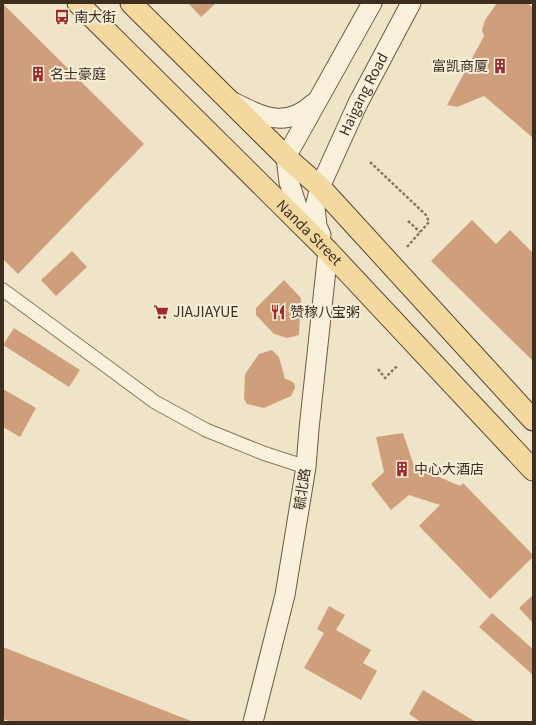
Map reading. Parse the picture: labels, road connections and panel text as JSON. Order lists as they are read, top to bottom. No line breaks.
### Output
{"streets":{"main road":["Haigang Road","Nanda Street","毓北路"]},"crossings":[["Haigang Road","Nanda Street"],["Haigang Road","毓北路"],["Nanda Street","毓北路"]],"places":{"bus stop":["南大街"],"building":["富凯商厦","名士豪庭","中心大酒店"],"supermarket":["JIAJIAYUE"],"restaurant":["赞稼八宝粥"]}}
